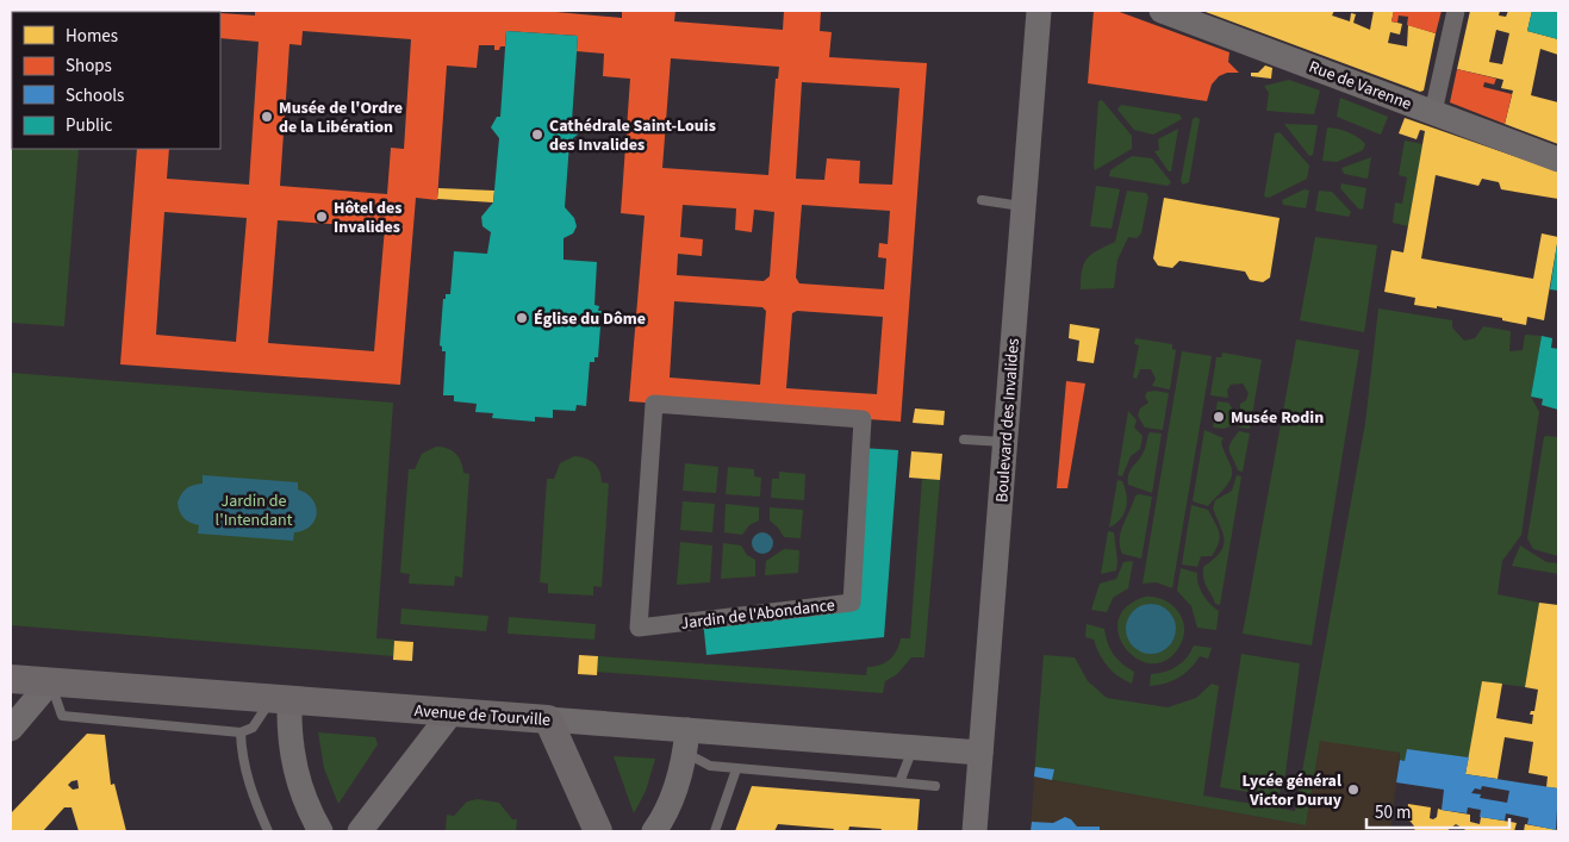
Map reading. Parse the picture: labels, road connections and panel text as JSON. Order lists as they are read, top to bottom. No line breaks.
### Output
{"streets":{"main road":["Rue de Varenne","Boulevard des Invalides","Avenue de Tourville"],"street":["Jardin de l'Abondance"]},"crossings":[["Boulevard des Invalides","Avenue de Tourville"]],"parks":["Jardin de l'Intendant"],"places":["Musée de l'Ordre de la Libération","Cathédrale Saint-Louis des Invalides","Hôtel des Invalides","Église du Dôme","Musée Rodin","Lycée général Victor Duruy"],"legend":["Homes","Shops","Schools","Public"],"scale_bar":"50 m"}
